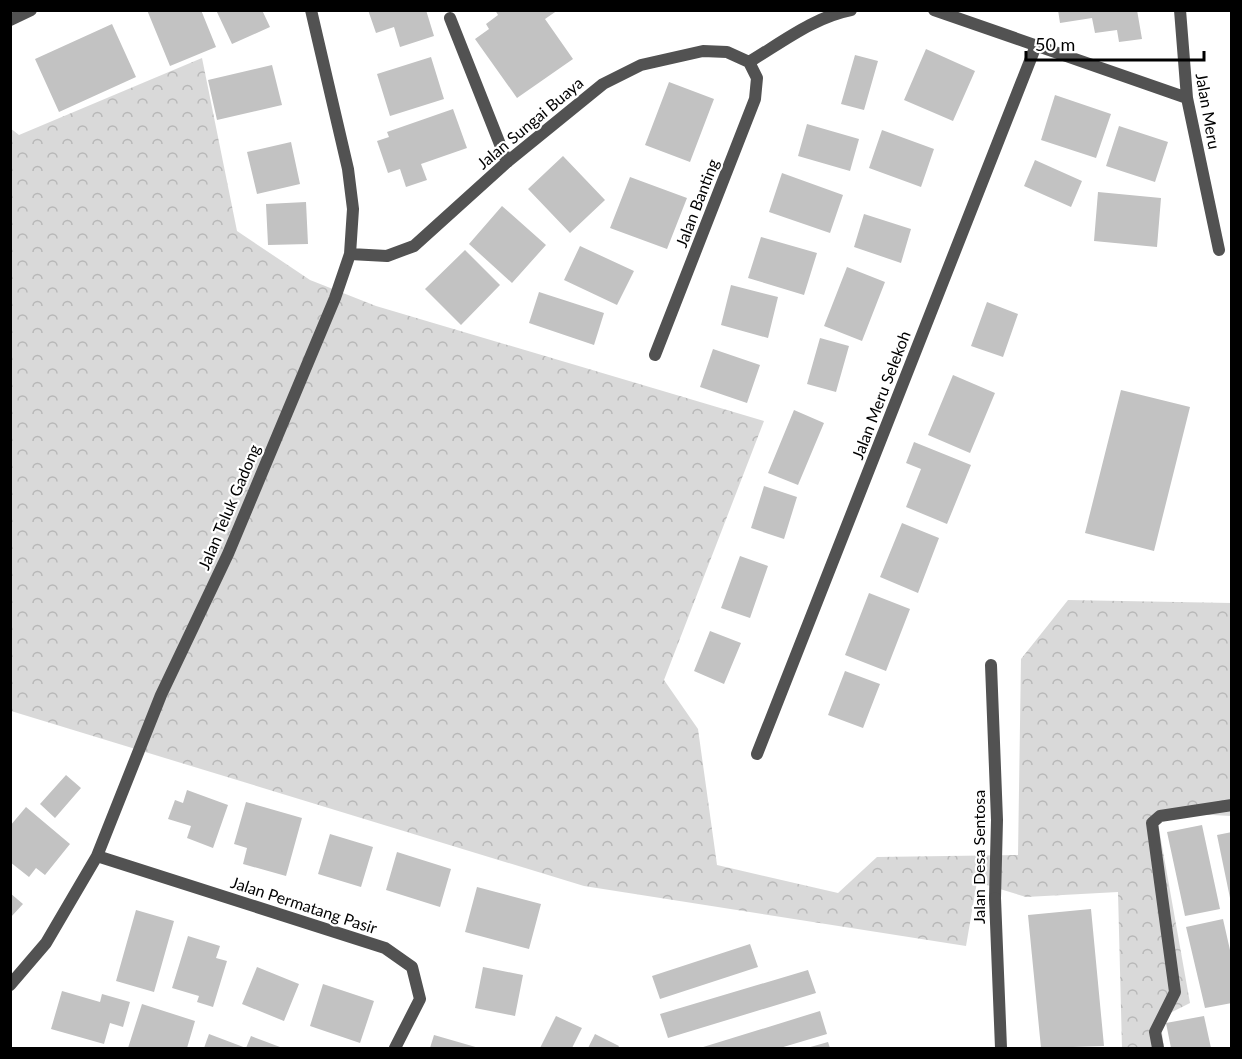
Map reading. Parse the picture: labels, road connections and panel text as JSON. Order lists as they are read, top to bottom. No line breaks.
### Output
{"streets":{"street":["Jalan Meru","Jalan Sungai Buaya","Jalan Banting","Jalan Meru Selekoh","Jalan Teluk Gadong","Jalan Desa Sentosa","Jalan Permatang Pasir"]},"crossings":[["Jalan Sungai Buaya","Jalan Banting"],["Jalan Sungai Buaya","Jalan Teluk Gadong"],["Jalan Teluk Gadong","Jalan Permatang Pasir"]],"scale_bar":"50 m"}
